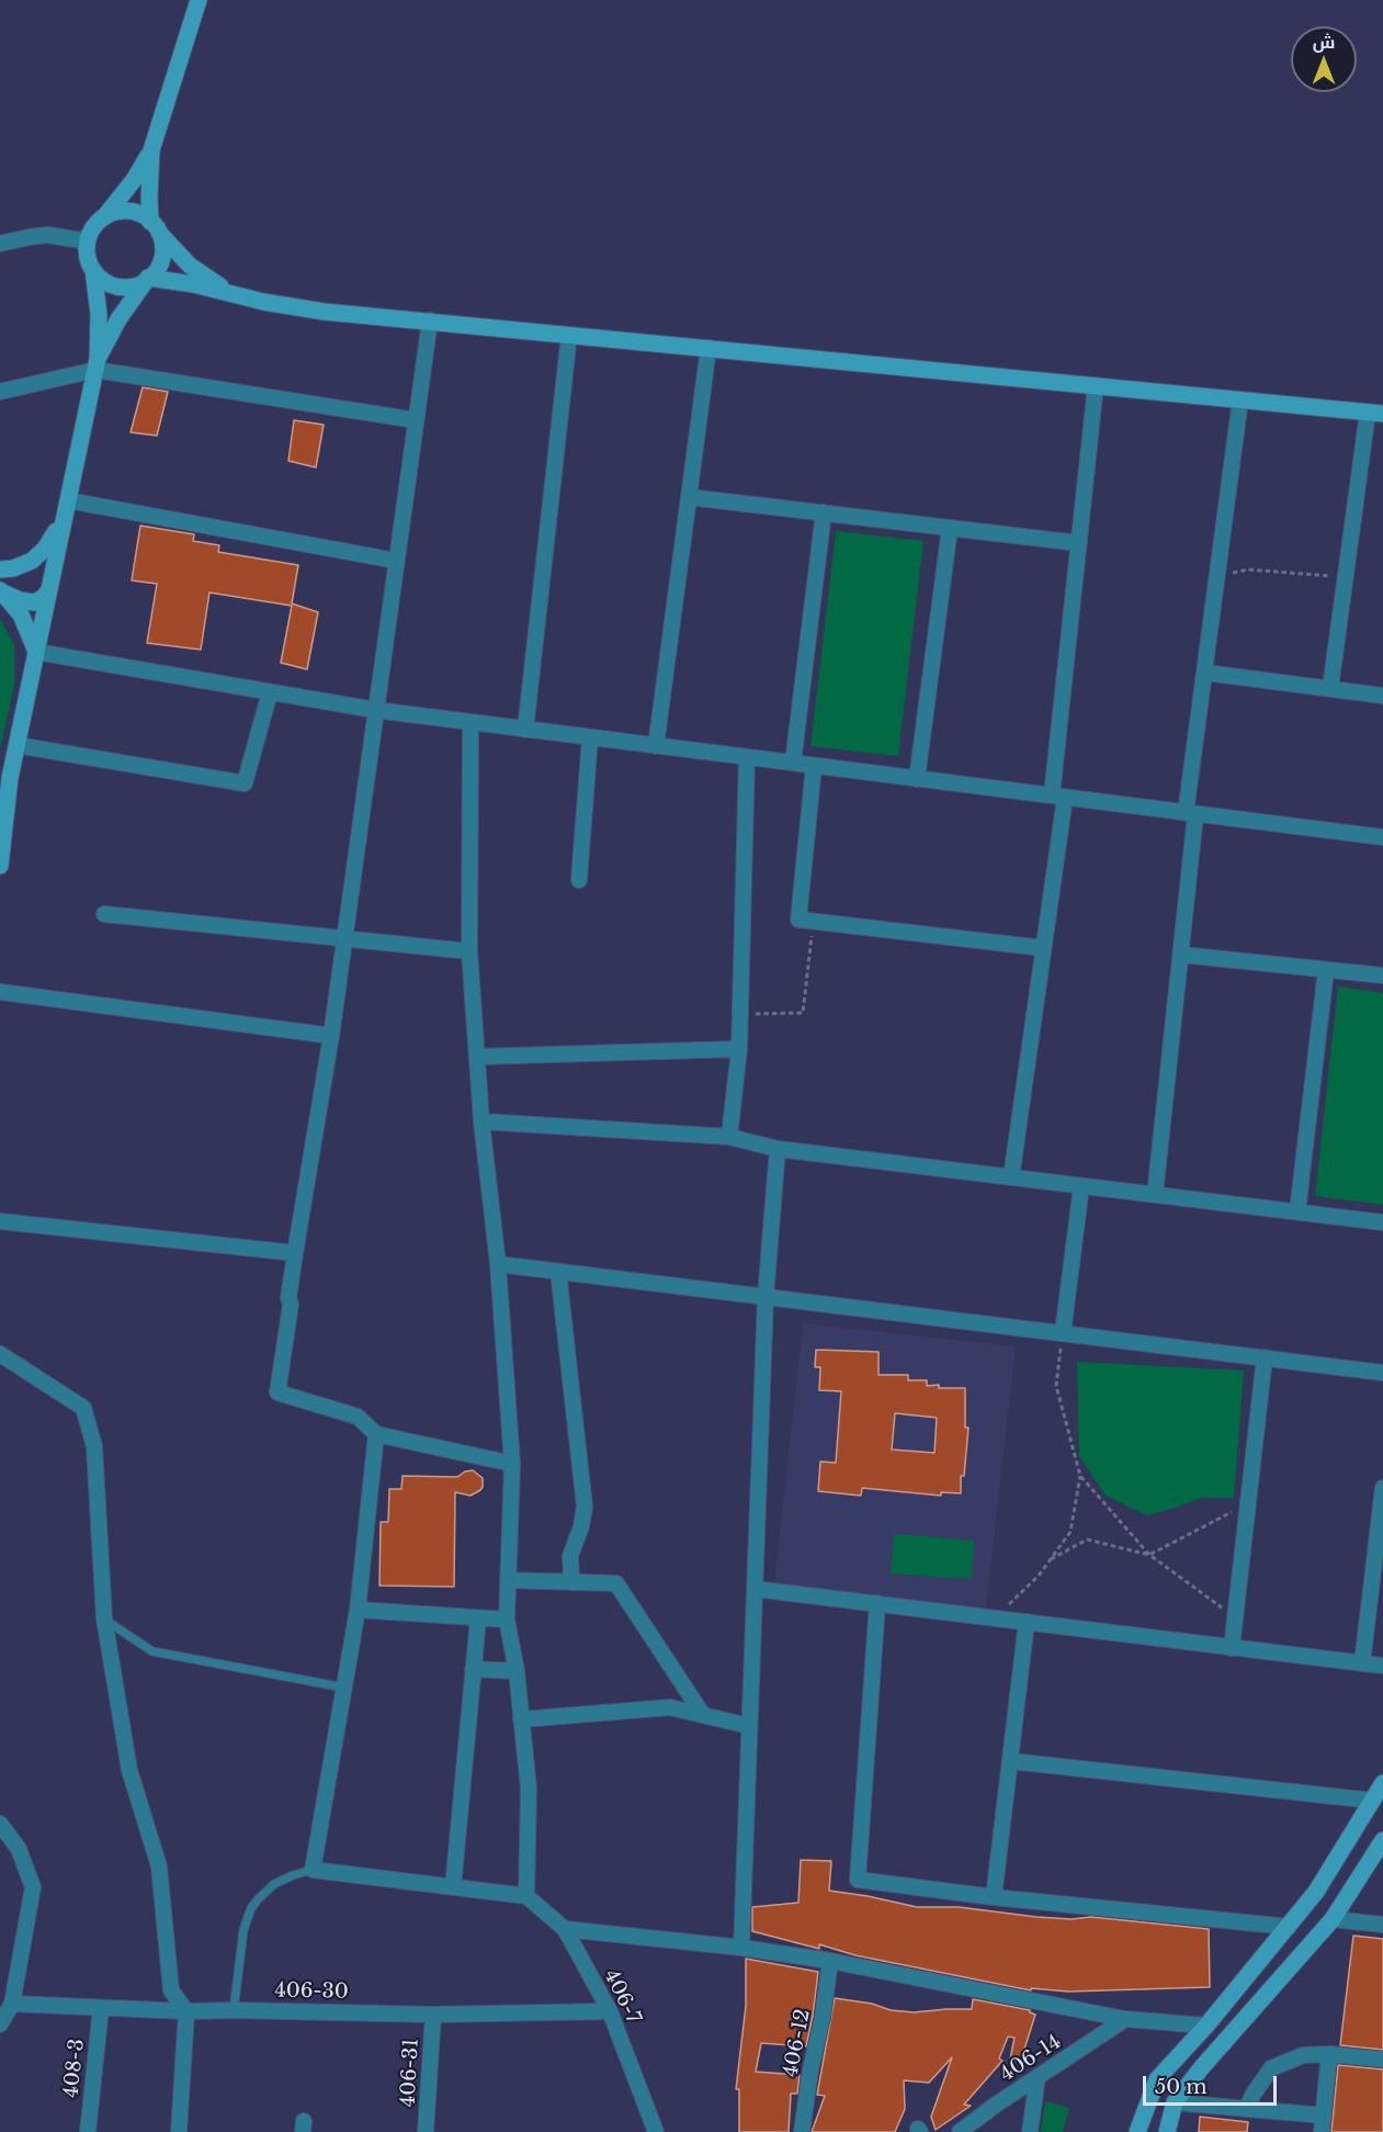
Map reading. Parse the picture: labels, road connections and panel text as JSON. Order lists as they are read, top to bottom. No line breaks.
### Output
{"streets":{"street":["406-30","406-7","406-12","406-14","408-3","406-31"]},"crossings":[["406-30","406-7"],["406-30","408-3"],["406-30","406-31"]],"scale_bar":"50 m","north":"top"}
